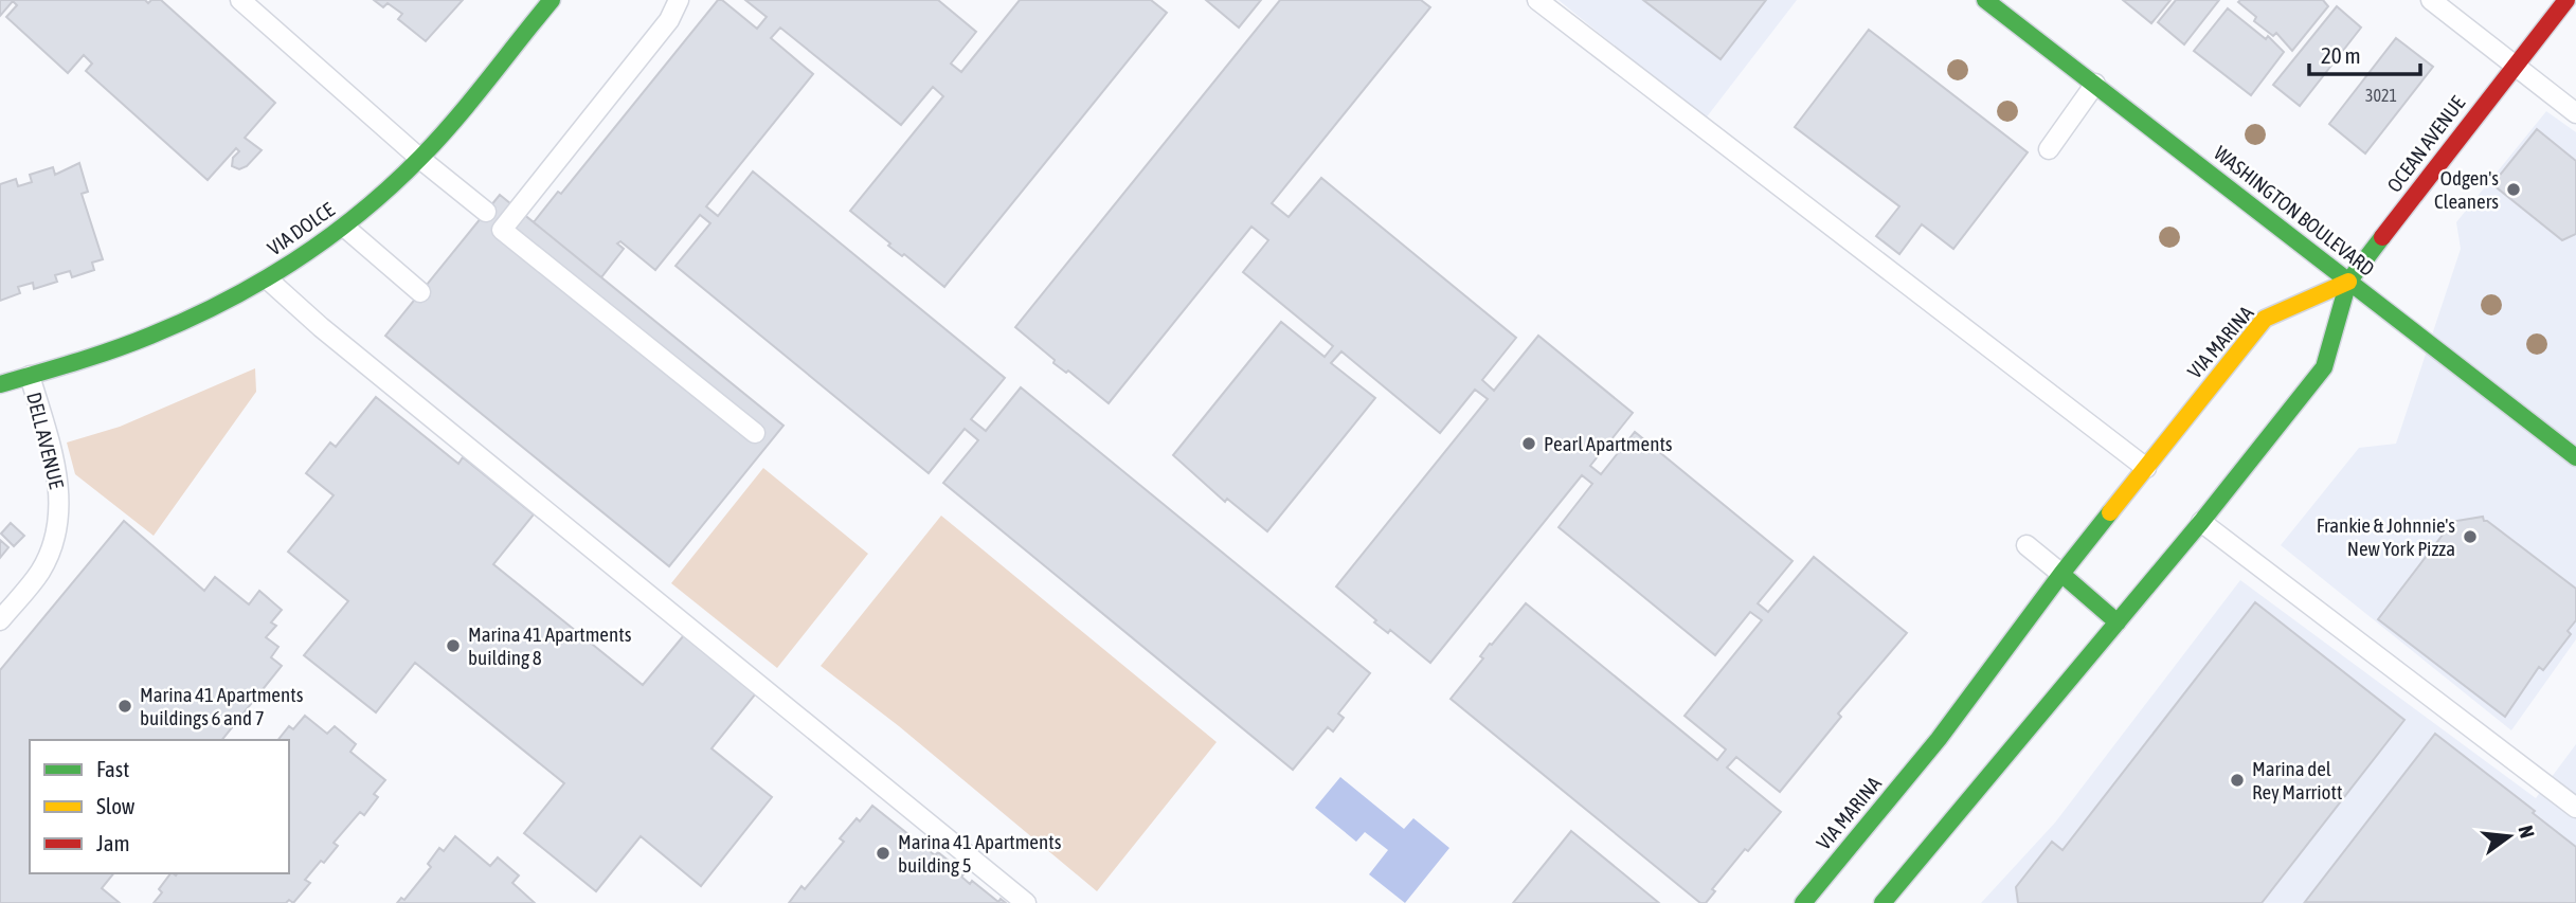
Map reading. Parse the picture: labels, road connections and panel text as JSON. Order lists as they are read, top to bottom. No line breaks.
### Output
{"streets":{"street":["OCEAN AVENUE","WASHINGTON BOULEVARD","VIA DOLCE","VIA MARINA"],"lane":["DELL AVENUE"]},"crossings":[["OCEAN AVENUE","WASHINGTON BOULEVARD"],["OCEAN AVENUE","VIA MARINA"],["WASHINGTON BOULEVARD","VIA MARINA"],["VIA DOLCE","DELL AVENUE"]],"places":["Odgen's Cleaners","Pearl Apartments","Frankie & Johnnie's New York Pizza","Marina 41 Apartments building 8","Marina 41 Apartments buildings 6 and 7","Marina del Rey Marriott","Marina 41 Apartments building 5"],"house_numbers":["3021"],"legend":["Fast","Slow","Jam"],"scale_bar":"20 m","north":"right"}
